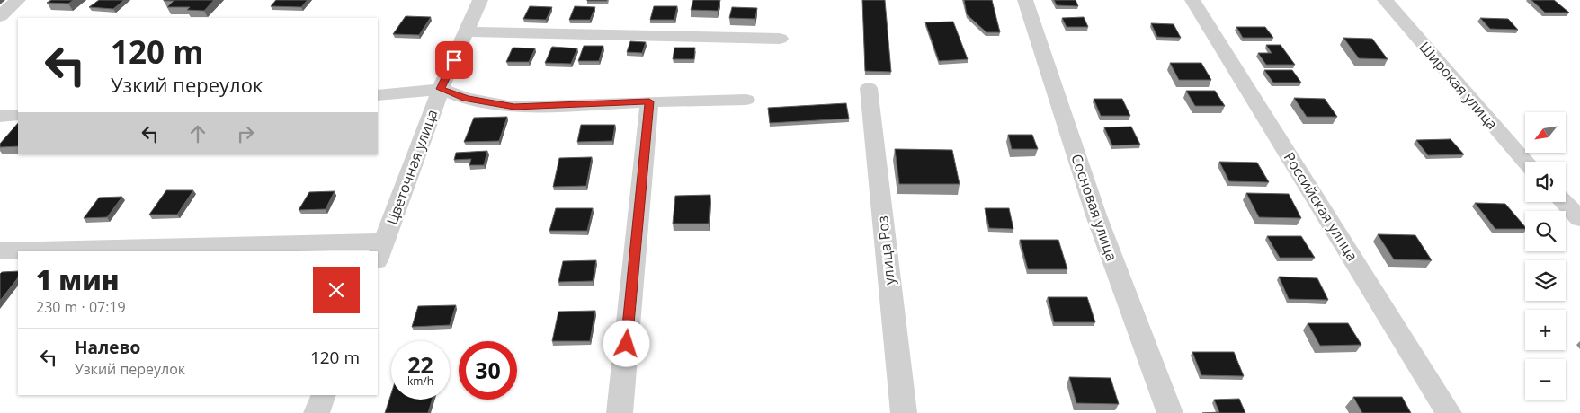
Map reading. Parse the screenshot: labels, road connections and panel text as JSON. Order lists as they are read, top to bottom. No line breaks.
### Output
{"streets":{"street":["Широкая улица","Цветочная улица","Российская улица","Сосновая улица","улица Роз"]},"north":"bottom left","page":{"turn":["120 m","Узкий переулок"],"map_buttons":["+","−"],"heading":["1 мин","230 m · 07:19"],"list":[{"name":"Налево","note":"Узкий переулок","value":"120 m"}],"speed":"22 km/h","limit":"30"}}
